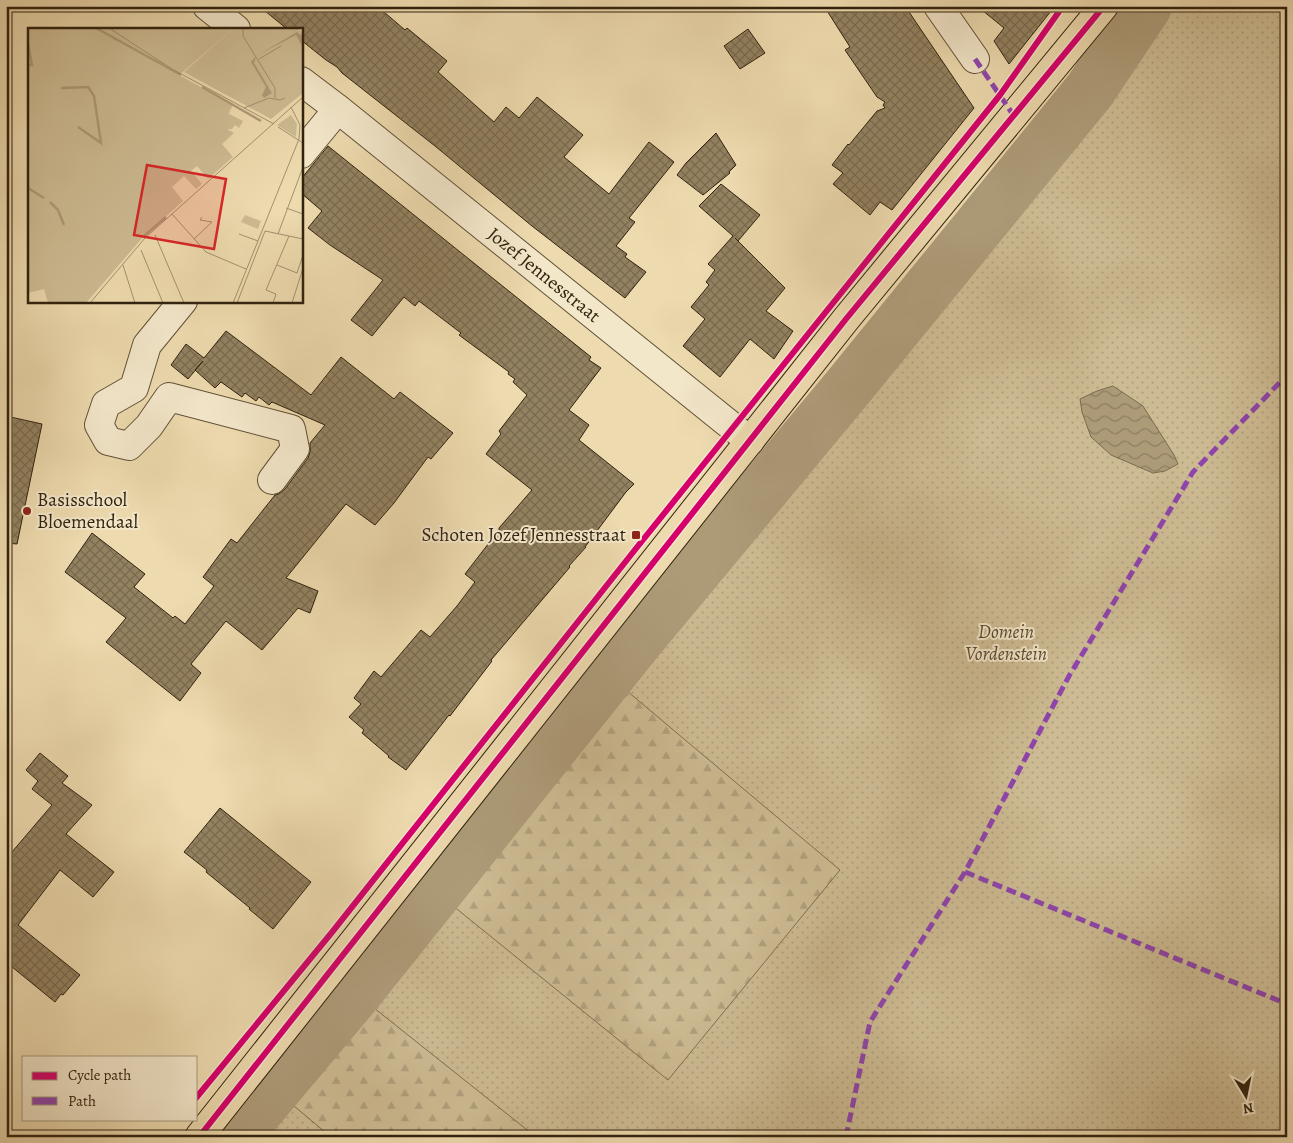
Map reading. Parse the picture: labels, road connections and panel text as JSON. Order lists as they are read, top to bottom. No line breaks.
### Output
{"streets":{"street":["Jozef Jennesstraat"]},"parks":["Domein Vordenstein"],"places":{"other":["Basisschool Bloemendaal"],"transit":["Schoten Jozef Jennesstraat"]},"legend":["Cycle path","Path"],"north":"bottom"}
